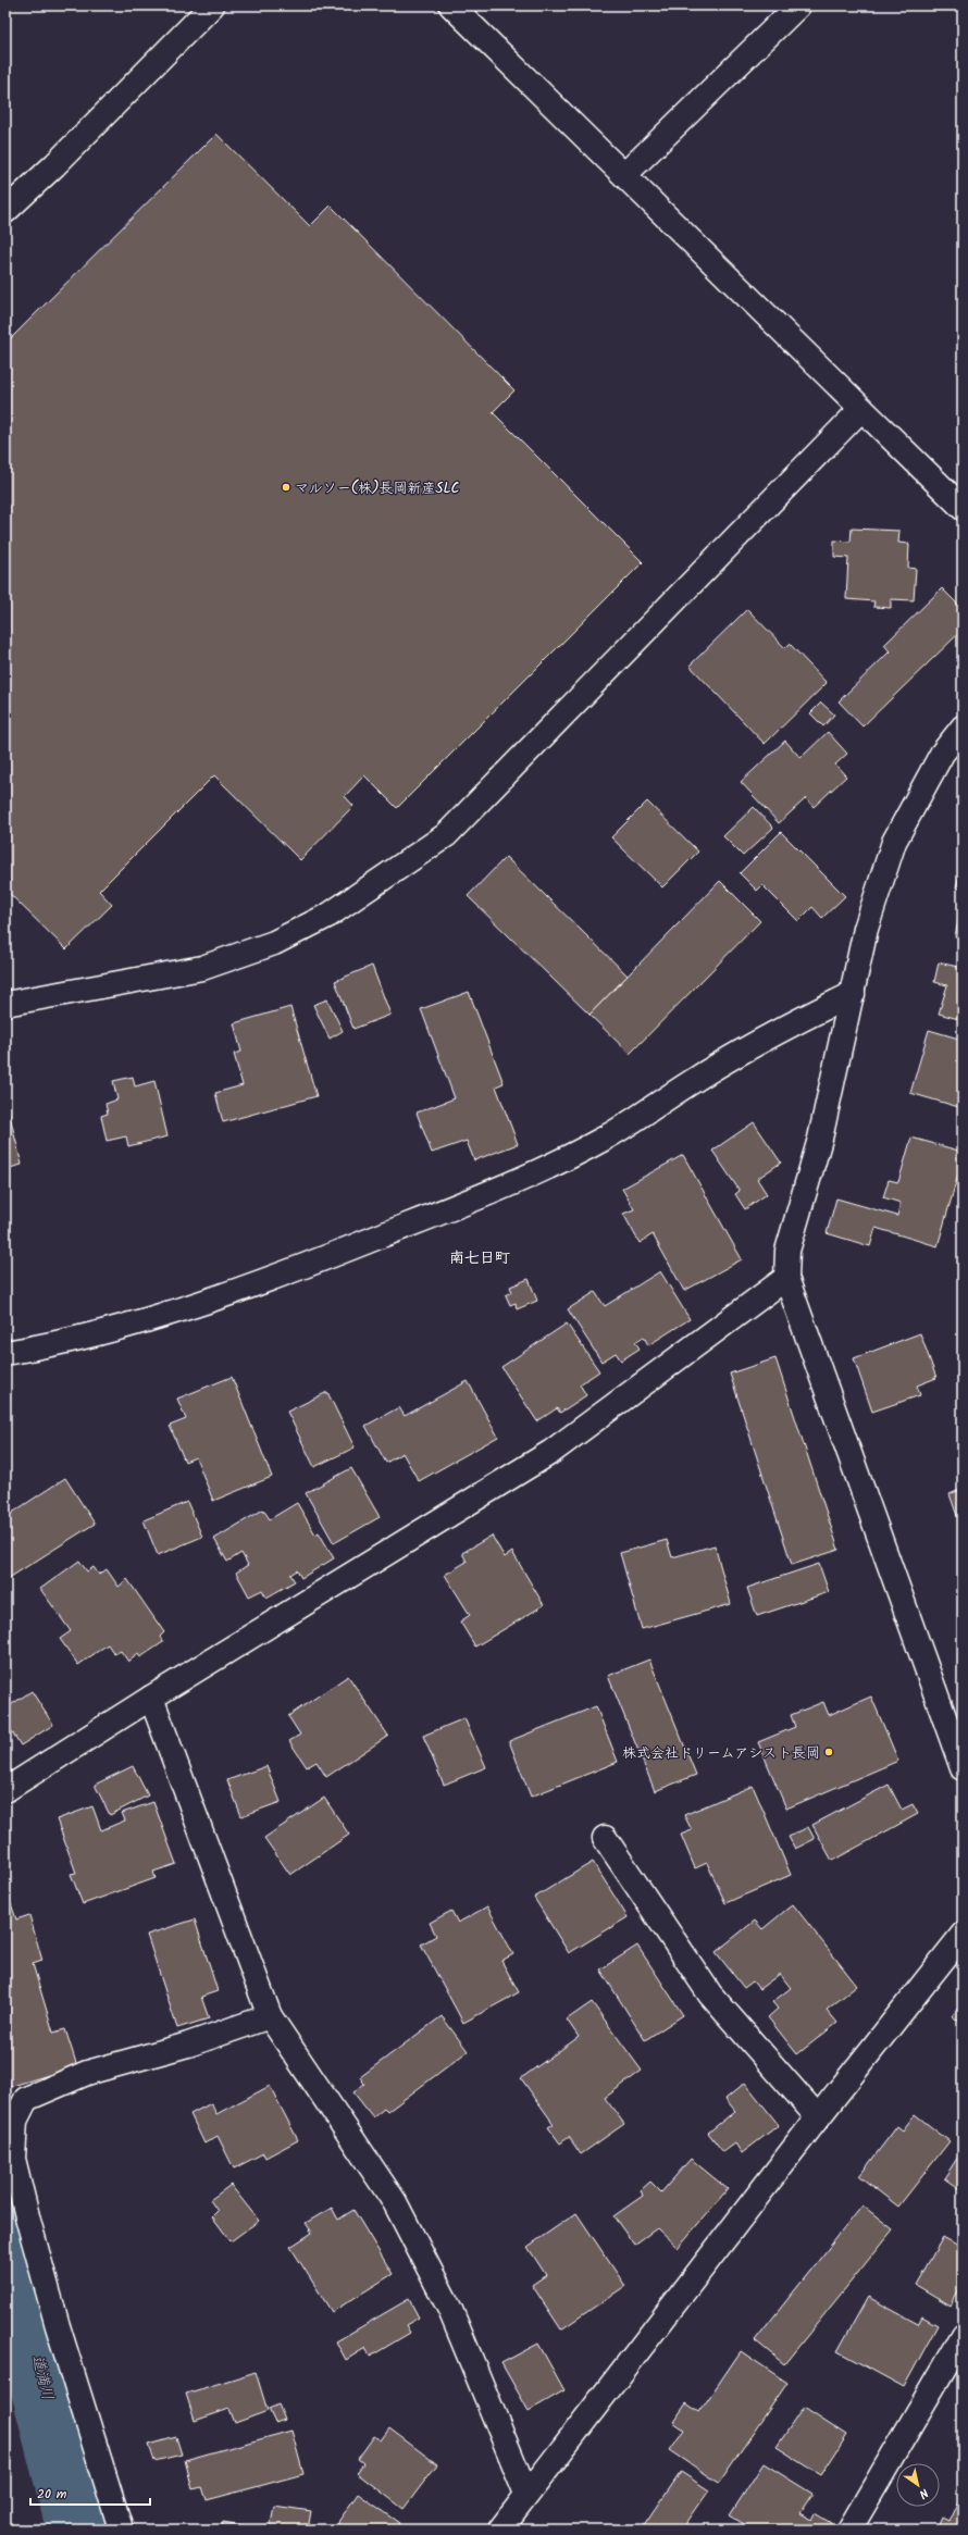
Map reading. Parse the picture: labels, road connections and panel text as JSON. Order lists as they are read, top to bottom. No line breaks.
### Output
{"districts":["南七日町"],"water":["道満川"],"places":["マルソー(株)長岡新産SLC","株式会社ドリームアシスト長岡"],"scale_bar":"20 m","north":"bottom right"}
